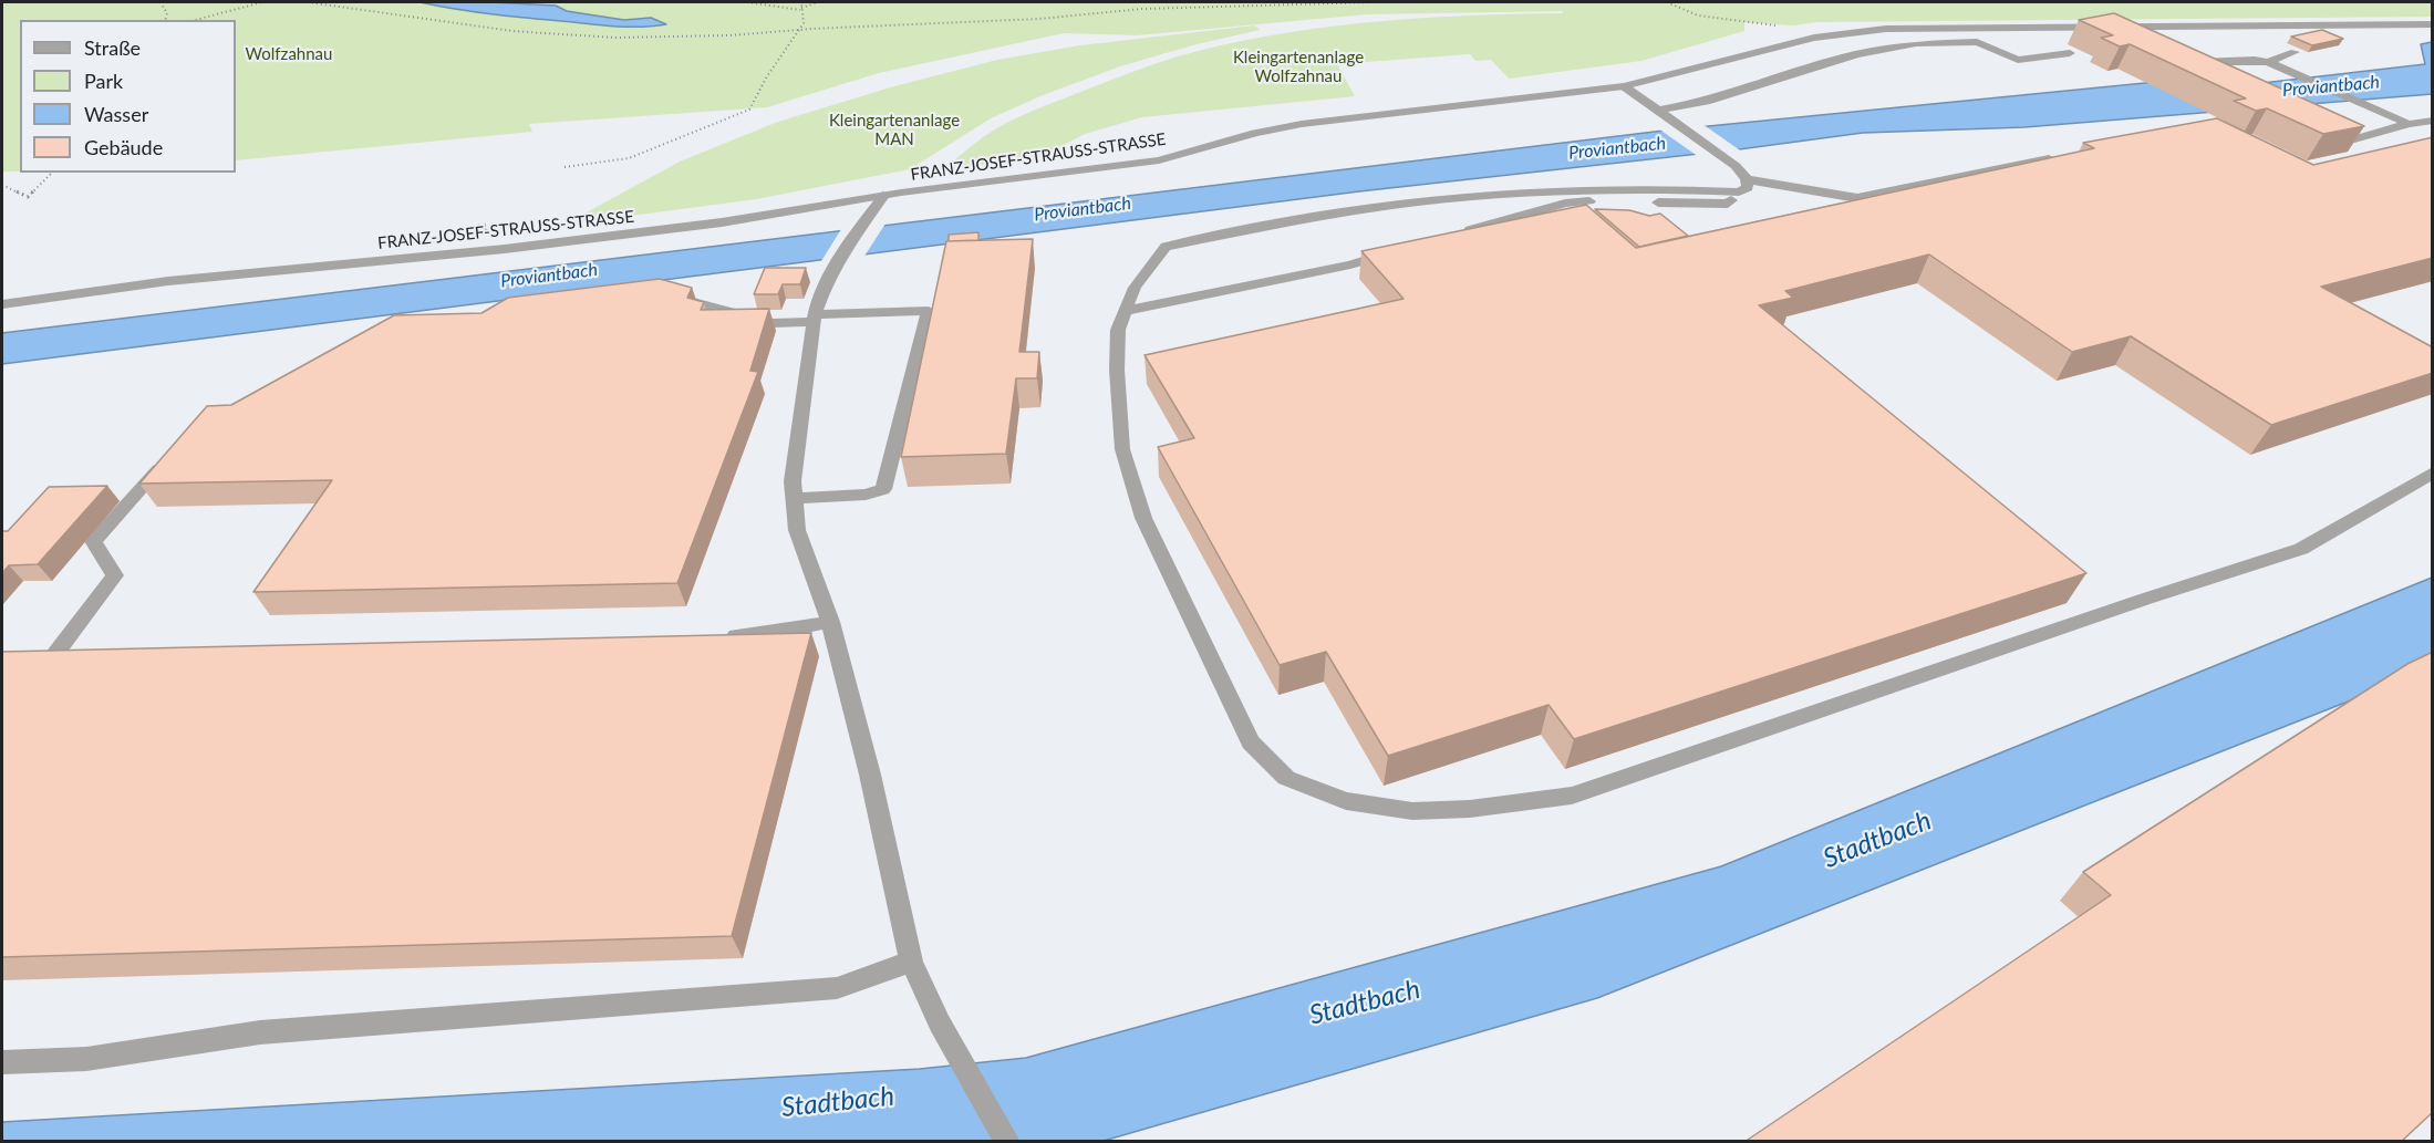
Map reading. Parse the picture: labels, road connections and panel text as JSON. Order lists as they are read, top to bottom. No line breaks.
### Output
{"streets":{"street":["FRANZ-JOSEF-STRAUSS-STRASSE"]},"water":["Proviantbach","Stadtbach"],"parks":["Wolfzahnau","Kleingartenanlage Wolfzahnau","Kleingartenanlage MAN"],"legend":["Straße","Park","Wasser","Gebäude"]}
